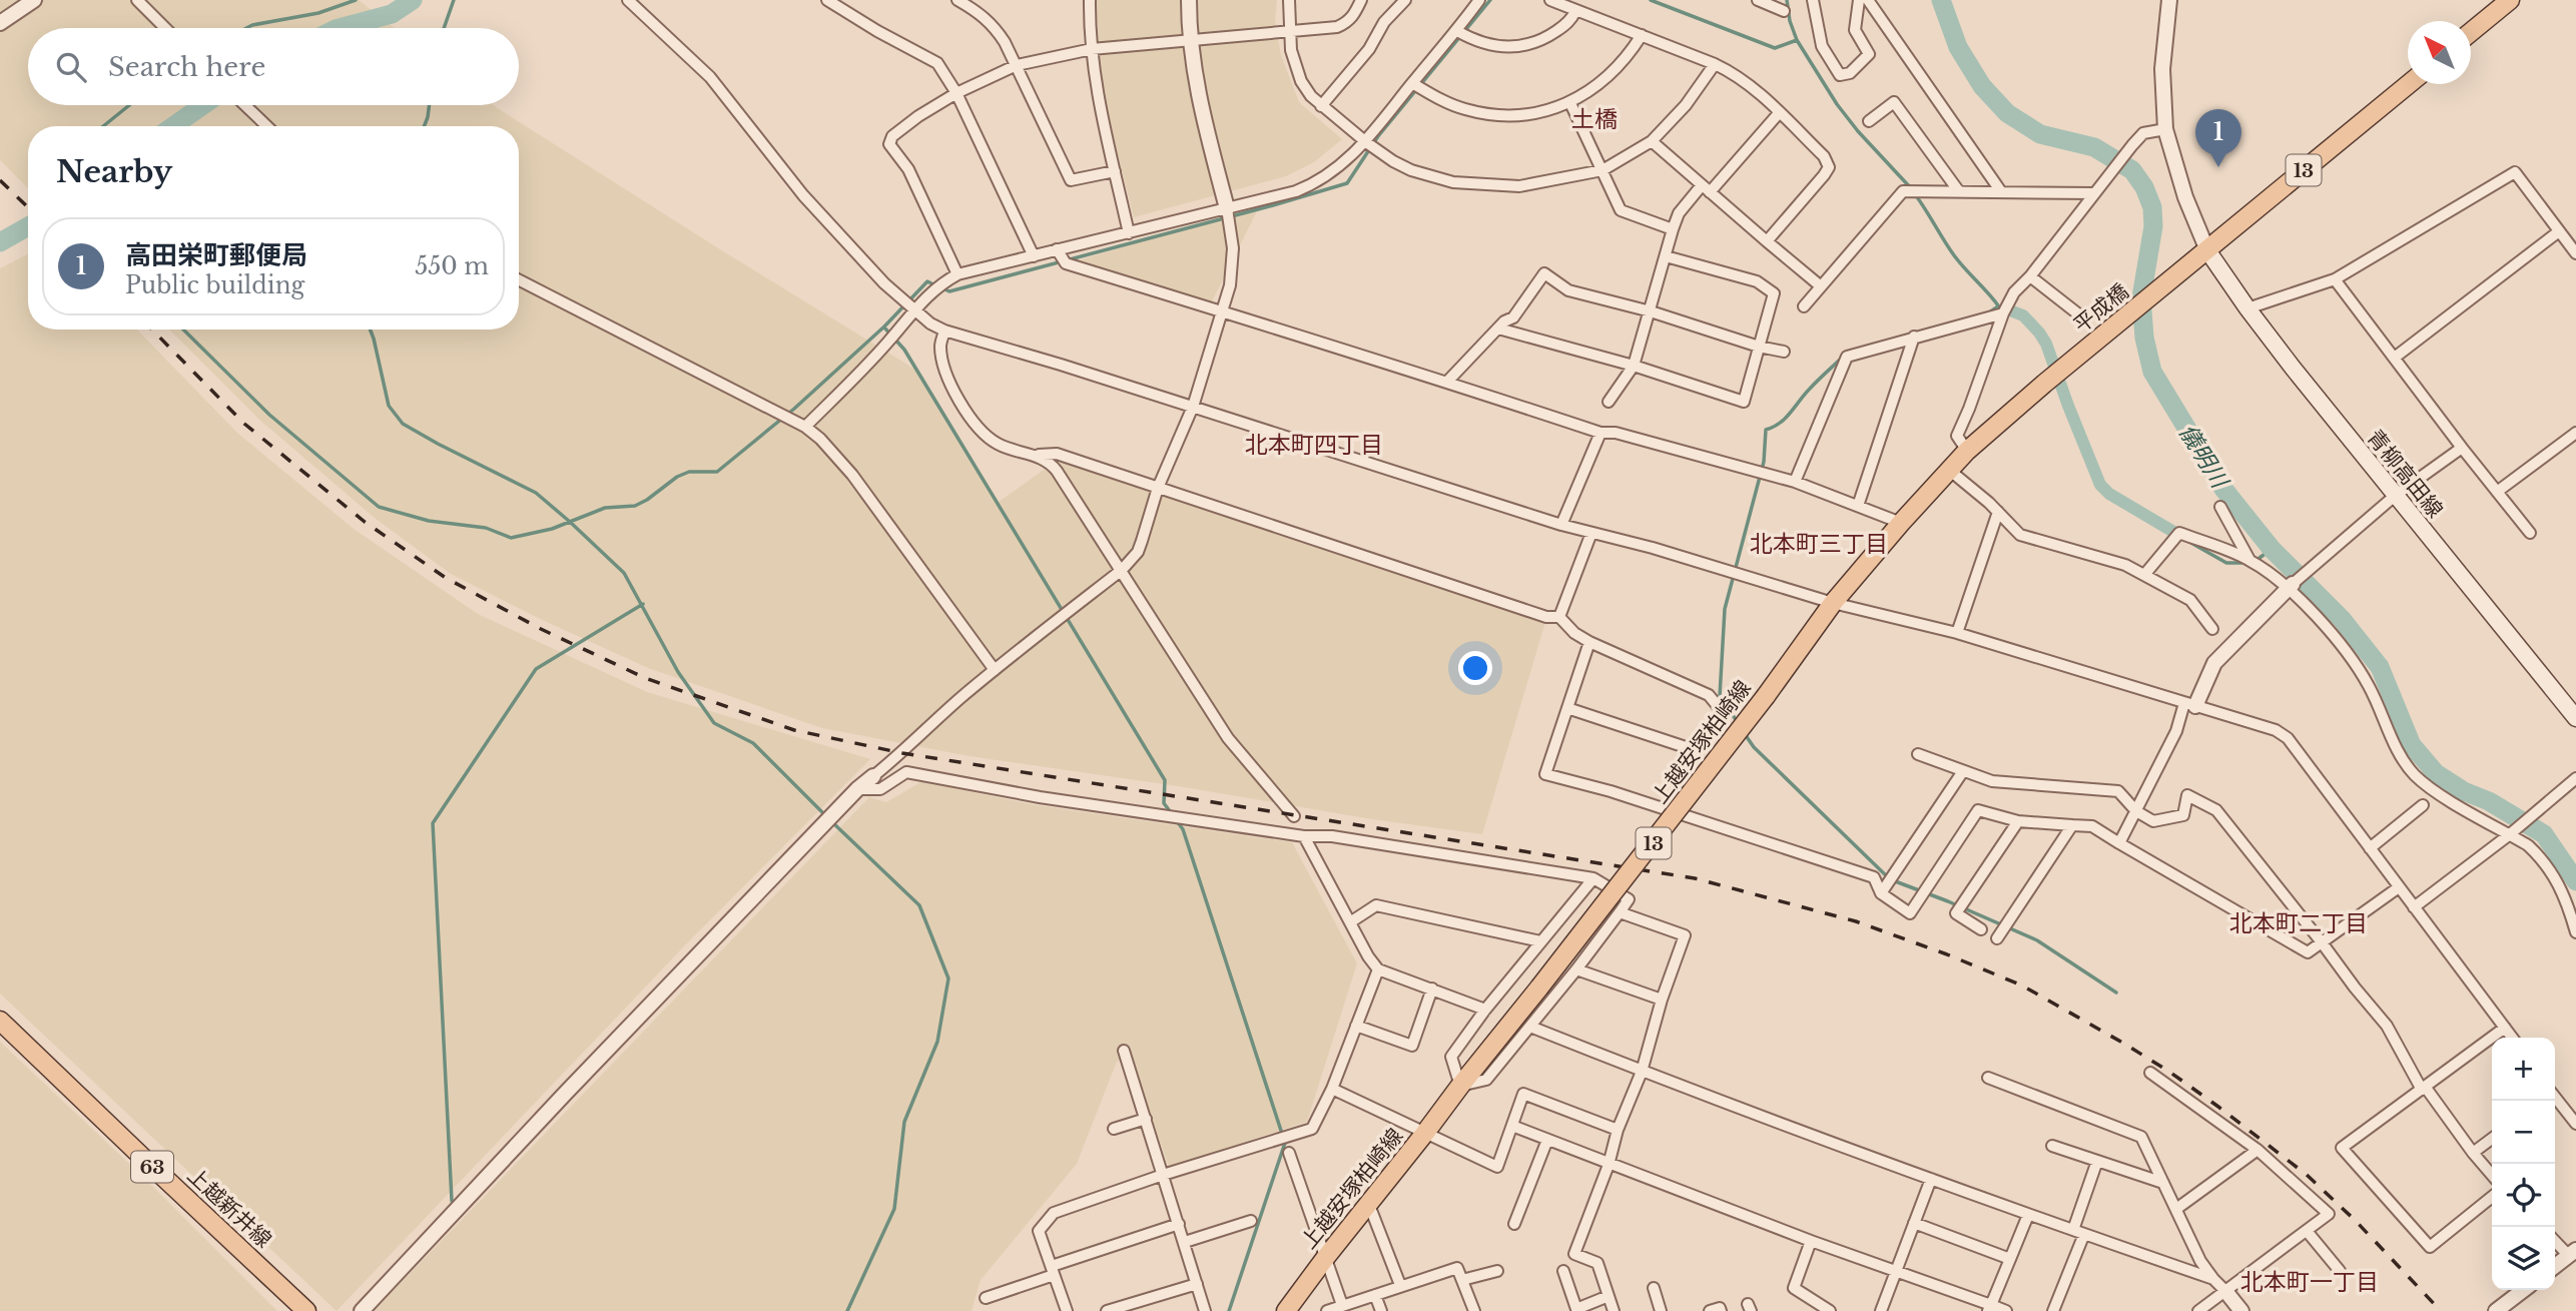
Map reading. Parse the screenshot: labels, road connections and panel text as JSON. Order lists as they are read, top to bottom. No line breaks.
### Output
{"streets":{"main road":["13","平成橋","青柳高田線","上越安塚柏崎線","63","上越新井線"]},"crossings":[["13","平成橋"],["13","青柳高田線"],["平成橋","青柳高田線"],["平成橋","上越安塚柏崎線"]],"districts":["土橋","北本町四丁目","北本町三丁目","北本町二丁目","北本町一丁目"],"water":["儀明川"],"north":"top left","page":{"search":"Search here","pins":"1","heading":"Nearby","list":[{"mark":"1","name":"高田栄町郵便局","note":"Public building","value":"550 m"}],"map_buttons":["+","−"]}}
